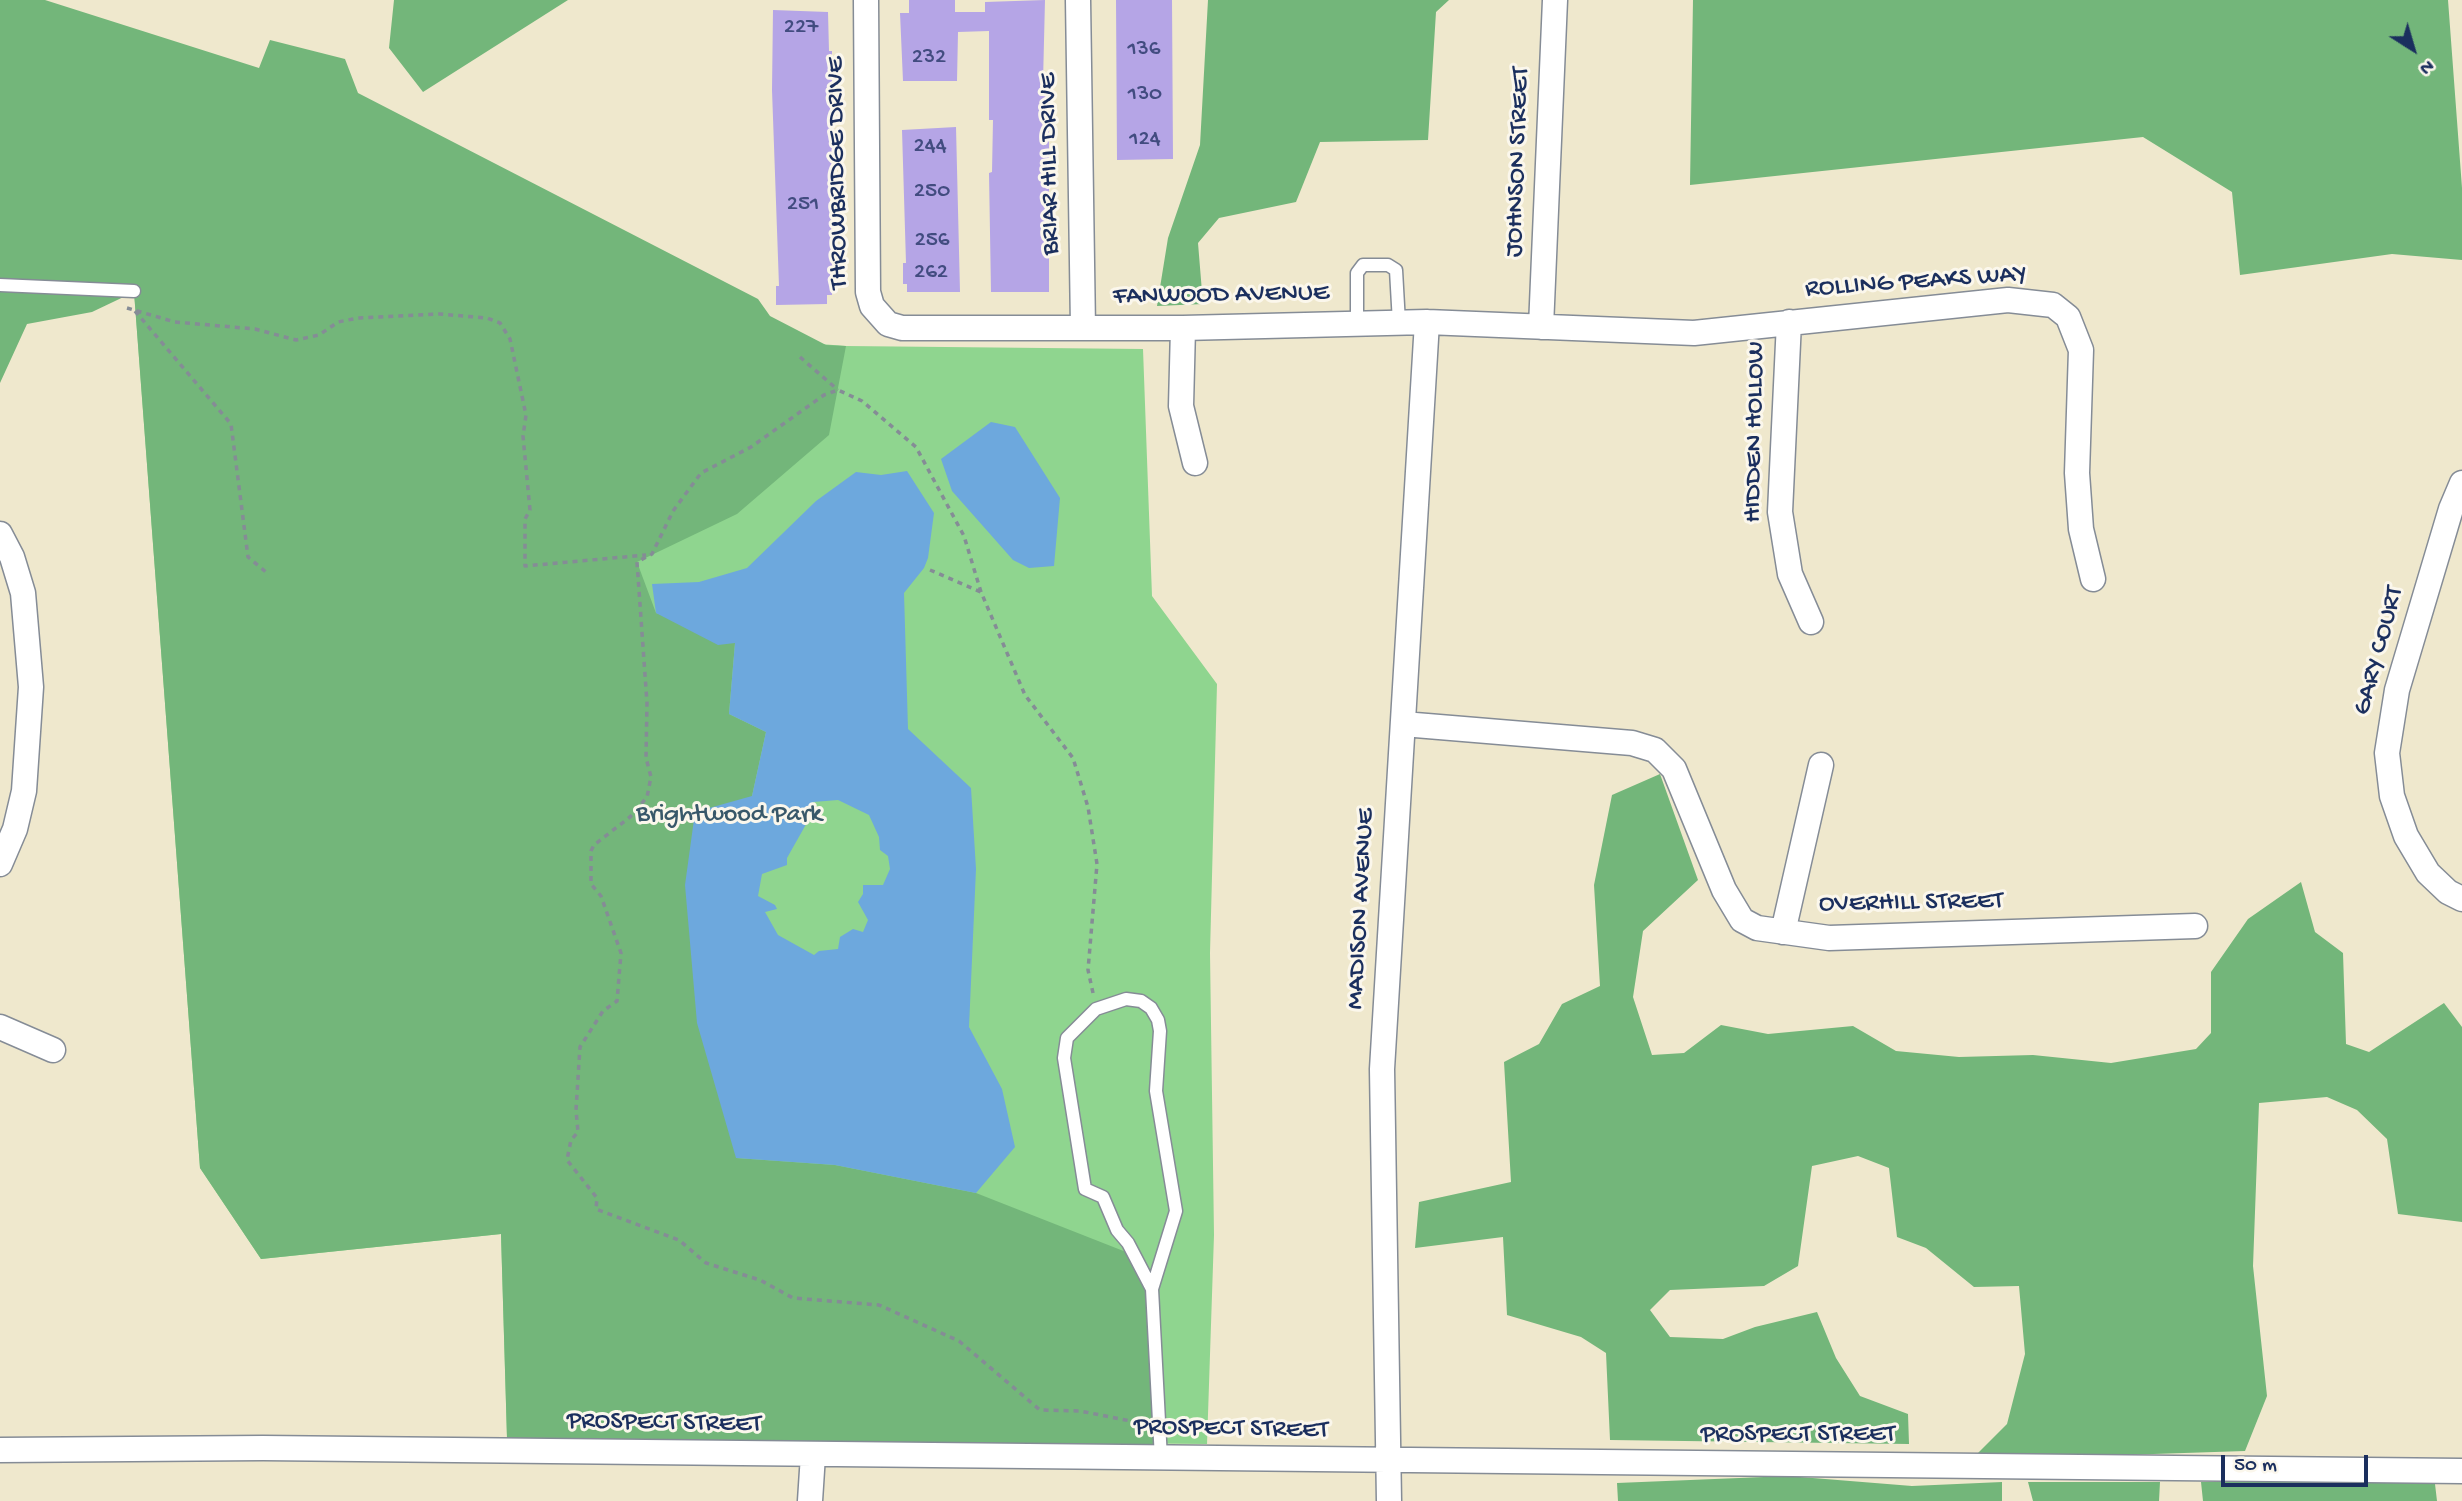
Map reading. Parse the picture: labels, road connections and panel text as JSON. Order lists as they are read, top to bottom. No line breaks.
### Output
{"streets":{"street":["JOHNSON STREET","BRIAR HILL DRIVE","THROWBRIDGE DRIVE","ROLLING PEAKS WAY","FANWOOD AVENUE","HIDDEN HOLLOW","GARY COURT","OVERHILL STREET","MADISON AVENUE","PROSPECT STREET"]},"crossings":[["JOHNSON STREET","ROLLING PEAKS WAY"],["JOHNSON STREET","FANWOOD AVENUE"],["BRIAR HILL DRIVE","FANWOOD AVENUE"],["THROWBRIDGE DRIVE","FANWOOD AVENUE"],["ROLLING PEAKS WAY","FANWOOD AVENUE"],["ROLLING PEAKS WAY","HIDDEN HOLLOW"],["FANWOOD AVENUE","MADISON AVENUE"],["OVERHILL STREET","MADISON AVENUE"],["MADISON AVENUE","PROSPECT STREET"]],"parks":["Brightwood Park"],"house_numbers":["227","136","232","130","124","244","250","251","256","262"],"scale_bar":"50 m","north":"bottom right"}
